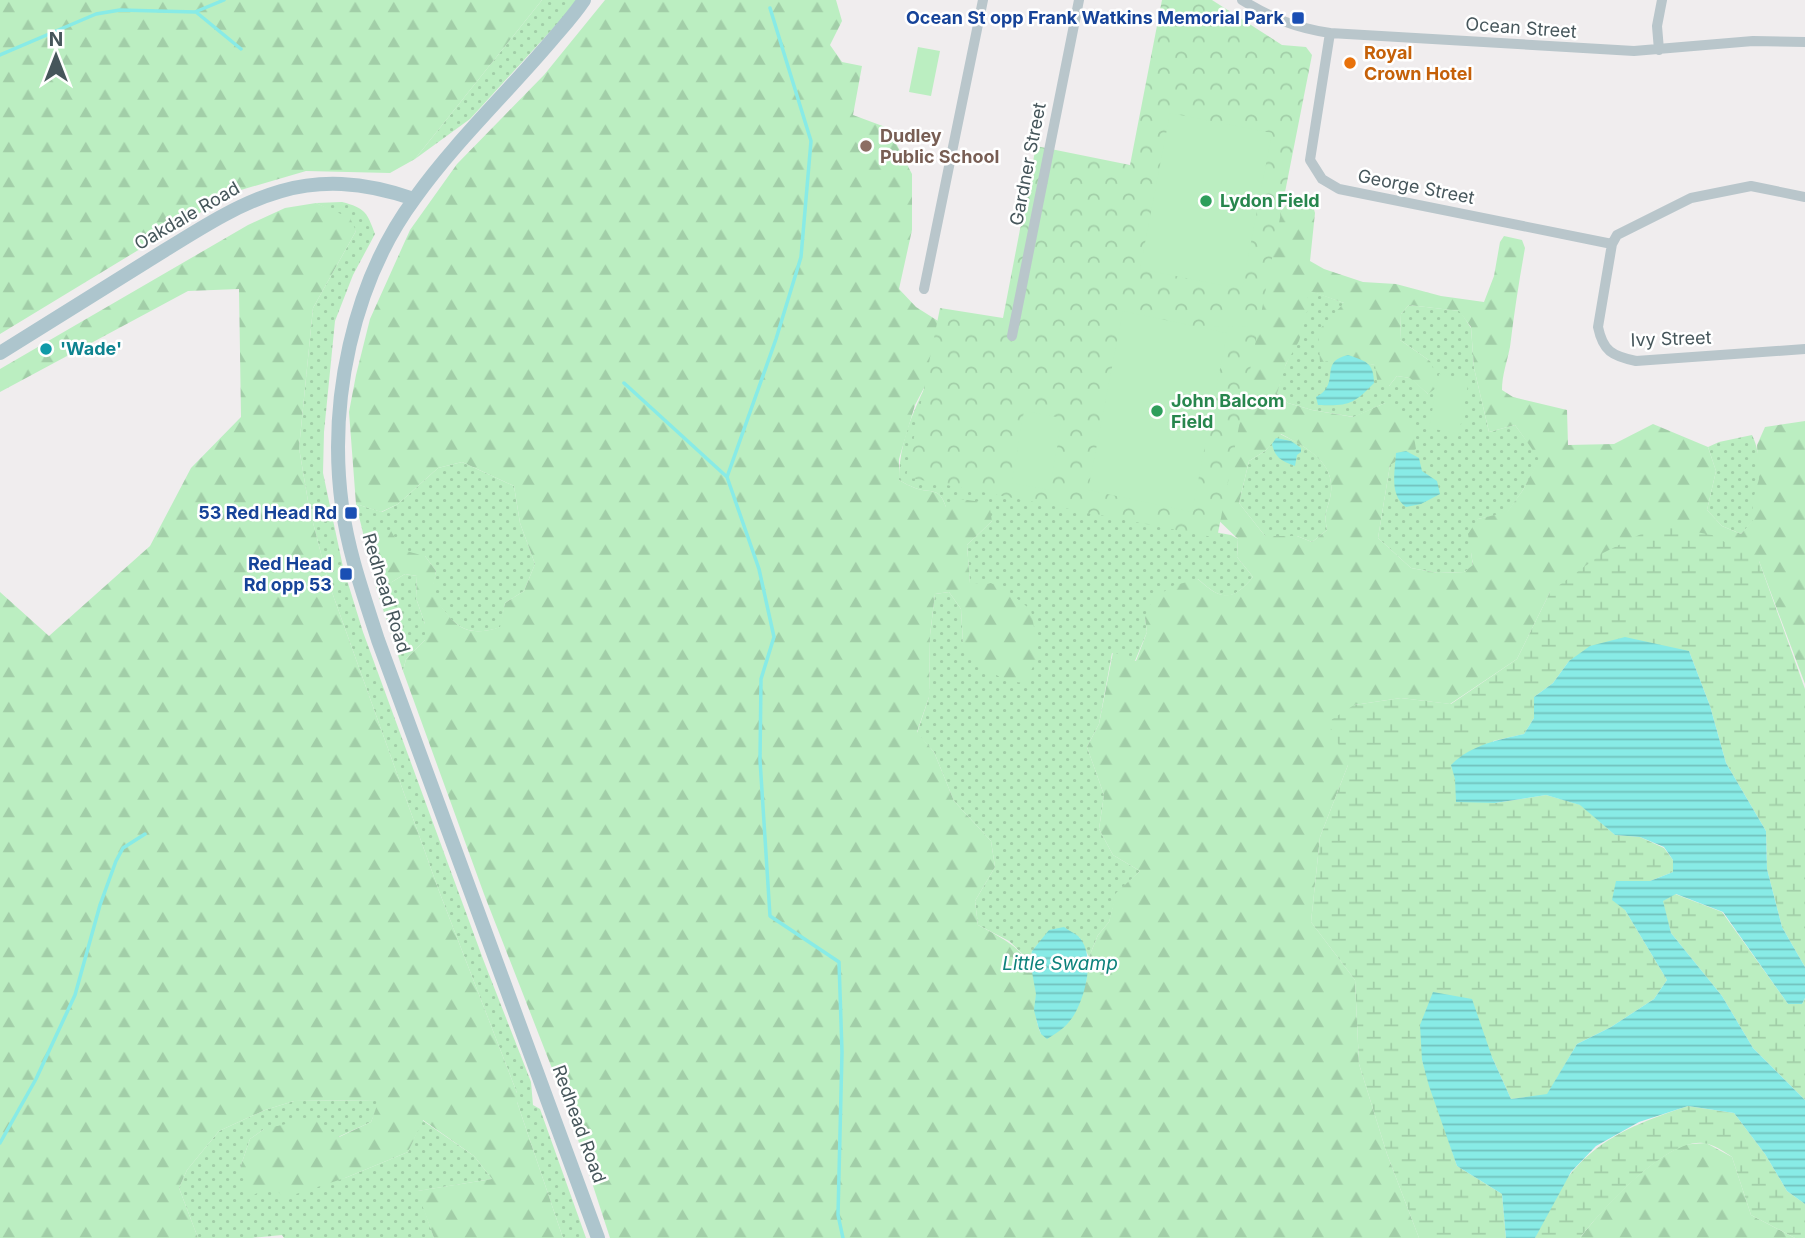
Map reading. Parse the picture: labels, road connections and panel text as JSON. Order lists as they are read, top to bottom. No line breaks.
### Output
{"streets":{"main road":["Oakdale Road","Redhead Road"],"street":["Ocean Street","Gardner Street","George Street","Ivy Street"]},"crossings":[["Ocean Street","George Street"],["George Street","Ivy Street"],["Oakdale Road","Redhead Road"]],"water":["Little Swamp"],"places":{"transit":["Ocean St opp Frank Watkins Memorial Park","53 Red Head Rd","Red Head Rd opp 53"],"other":["Royal Crown Hotel","Dudley Public School","Lydon Field","'Wade'","John Balcom Field"]},"north":"top"}
